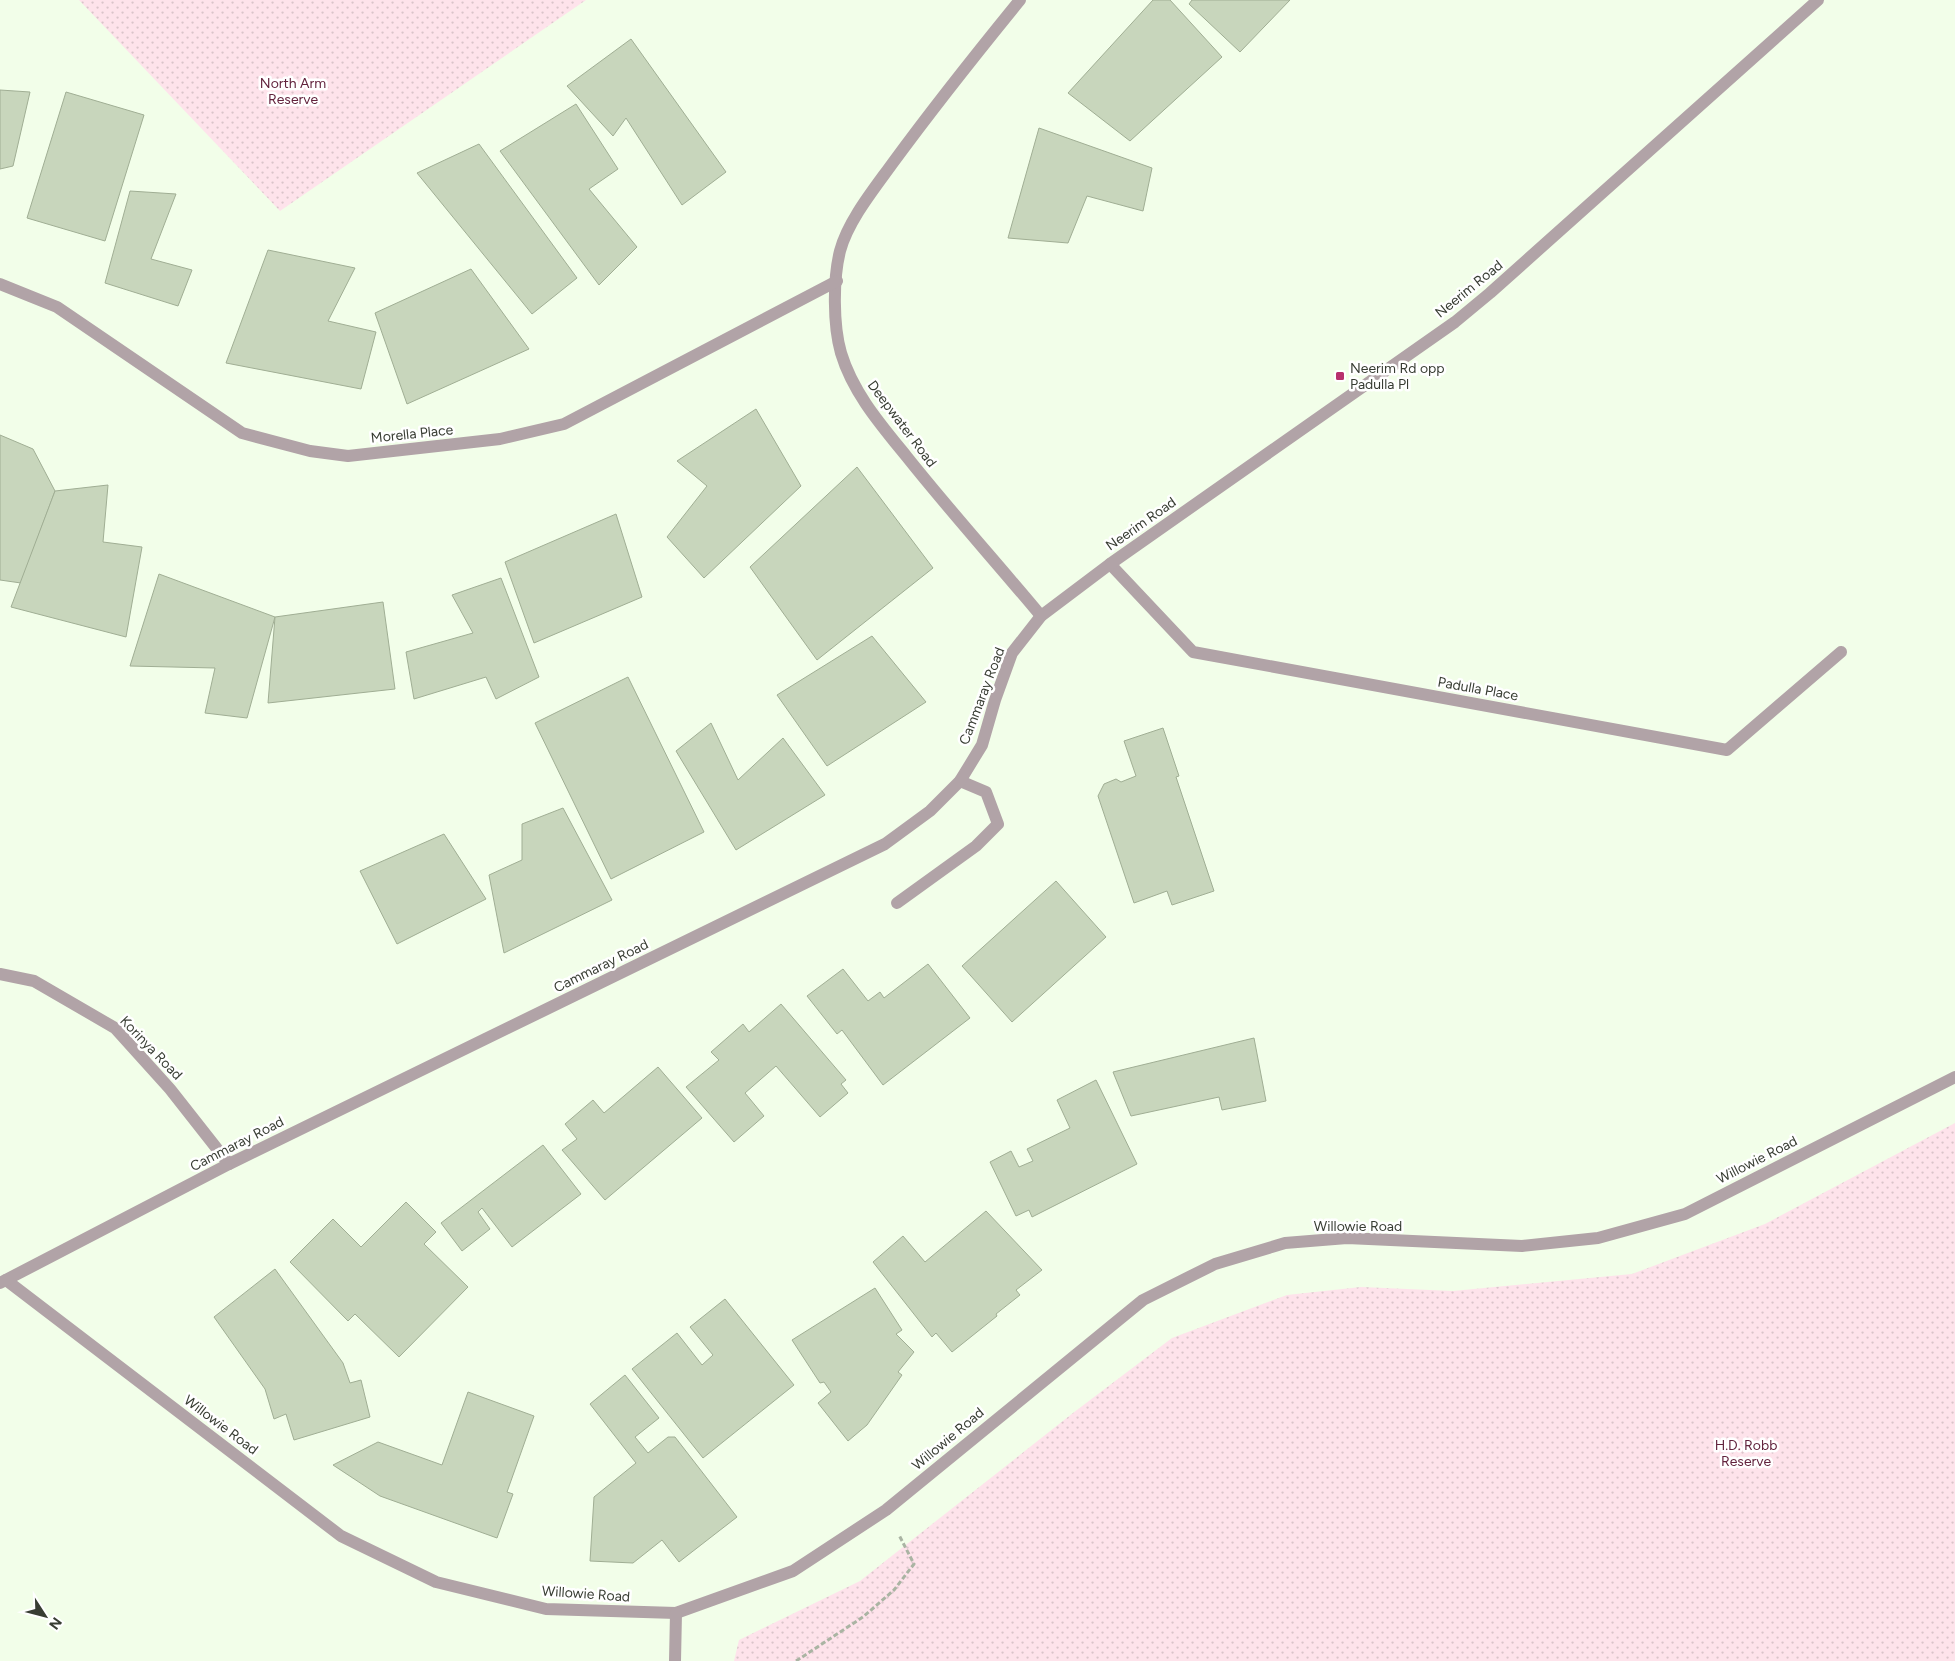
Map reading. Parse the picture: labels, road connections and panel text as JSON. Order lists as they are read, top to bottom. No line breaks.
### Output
{"streets":{"street":["Neerim Road","Deepwater Road","Morella Place","Padulla Place","Cammaray Road","Korinya Road","Willowie Road"]},"crossings":[["Neerim Road","Padulla Place"],["Neerim Road","Cammaray Road"],["Deepwater Road","Morella Place"],["Deepwater Road","Cammaray Road"],["Padulla Place","Cammaray Road"],["Cammaray Road","Korinya Road"],["Cammaray Road","Willowie Road"]],"parks":["North Arm Reserve","H.D. Robb Reserve"],"places":{"transit":["Neerim Rd opp Padulla Pl"]},"north":"bottom right"}
